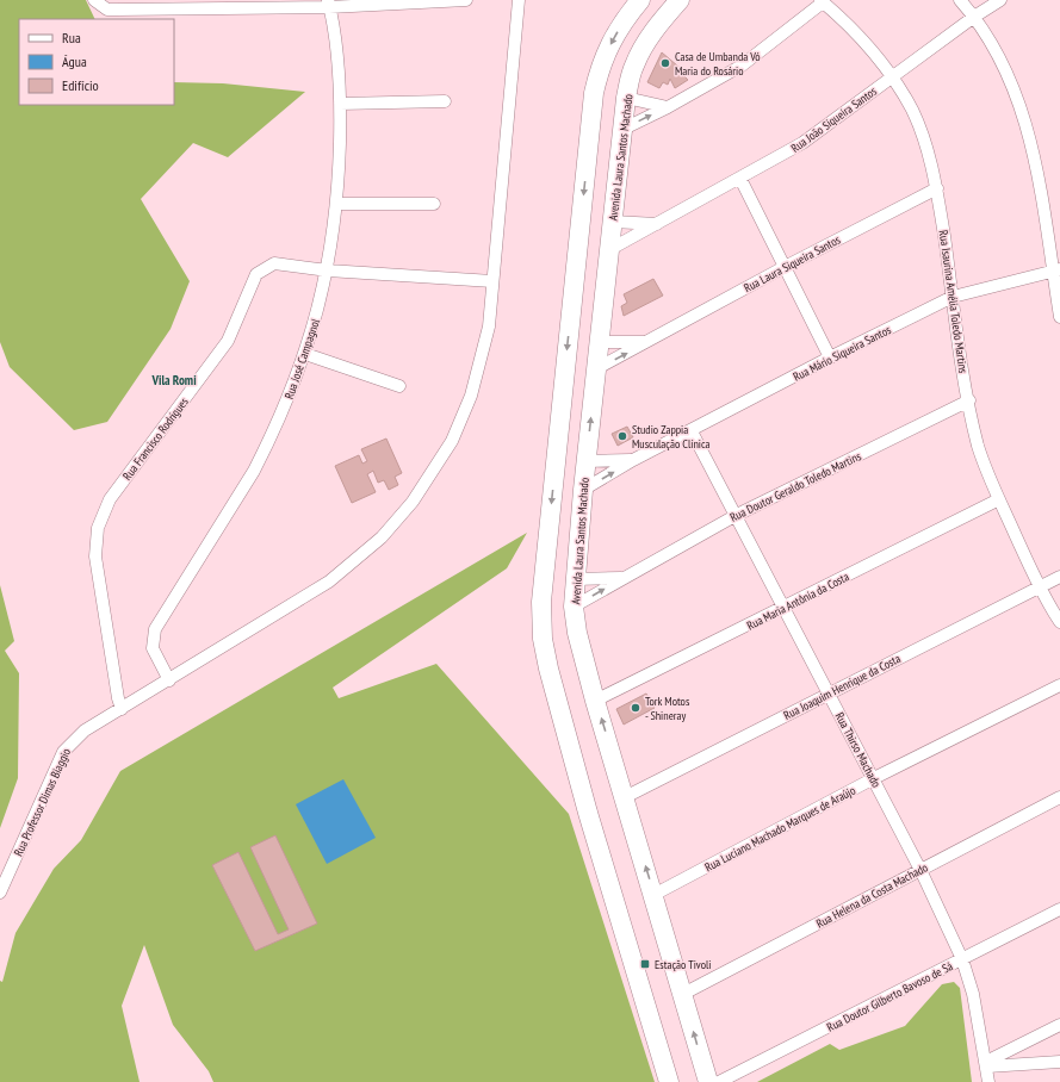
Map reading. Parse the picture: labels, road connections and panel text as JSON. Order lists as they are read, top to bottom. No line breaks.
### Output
{"streets":{"main road":["Avenida Laura Santos Machado"],"street":["Rua João Siqueira Santos","Rua Laura Siqueira Santos","Rua Isaurina Amélia Toledo Martins","Rua Mário Siqueira Santos","Rua José Campagnol","Rua Francisco Rodrigues","Rua Doutor Geraldo Toledo Martins","Rua Maria Antônia da Costa","Rua Joaquim Henrique da Costa","Rua Thirso Machado","Rua Professor Dimas Biaggio","Rua Luciano Machado Marques de Araújo","Rua Helena da Costa Machado","Rua Doutor Gilberto Bavoso de Sá"]},"crossings":[["Rua João Siqueira Santos","Avenida Laura Santos Machado"],["Rua João Siqueira Santos","Rua Isaurina Amélia Toledo Martins"],["Avenida Laura Santos Machado","Rua Laura Siqueira Santos"],["Avenida Laura Santos Machado","Rua Mário Siqueira Santos"],["Avenida Laura Santos Machado","Rua Doutor Geraldo Toledo Martins"],["Avenida Laura Santos Machado","Rua Maria Antônia da Costa"],["Avenida Laura Santos Machado","Rua Joaquim Henrique da Costa"],["Avenida Laura Santos Machado","Rua Luciano Machado Marques de Araújo"],["Avenida Laura Santos Machado","Rua Helena da Costa Machado"],["Rua Laura Siqueira Santos","Rua Isaurina Amélia Toledo Martins"],["Rua Isaurina Amélia Toledo Martins","Rua Mário Siqueira Santos"],["Rua Isaurina Amélia Toledo Martins","Rua Doutor Geraldo Toledo Martins"],["Rua Isaurina Amélia Toledo Martins","Rua Maria Antônia da Costa"],["Rua Isaurina Amélia Toledo Martins","Rua Joaquim Henrique da Costa"],["Rua Mário Siqueira Santos","Rua Thirso Machado"],["Rua José Campagnol","Rua Francisco Rodrigues"],["Rua José Campagnol","Rua Professor Dimas Biaggio"],["Rua Francisco Rodrigues","Rua Professor Dimas Biaggio"],["Rua Doutor Geraldo Toledo Martins","Rua Thirso Machado"],["Rua Maria Antônia da Costa","Rua Thirso Machado"],["Rua Joaquim Henrique da Costa","Rua Thirso Machado"],["Rua Thirso Machado","Rua Luciano Machado Marques de Araújo"],["Rua Thirso Machado","Rua Helena da Costa Machado"],["Rua Thirso Machado","Rua Doutor Gilberto Bavoso de Sá"]],"districts":["Vila Romi"],"places":{"other":["Casa de Umbanda Vó Maria do Rosário","Studio Zappia Musculação Clínica","Tork Motos - Shineray"],"transit":["Estação Tivoli"]},"legend":["Rua","Água","Edifício"]}
